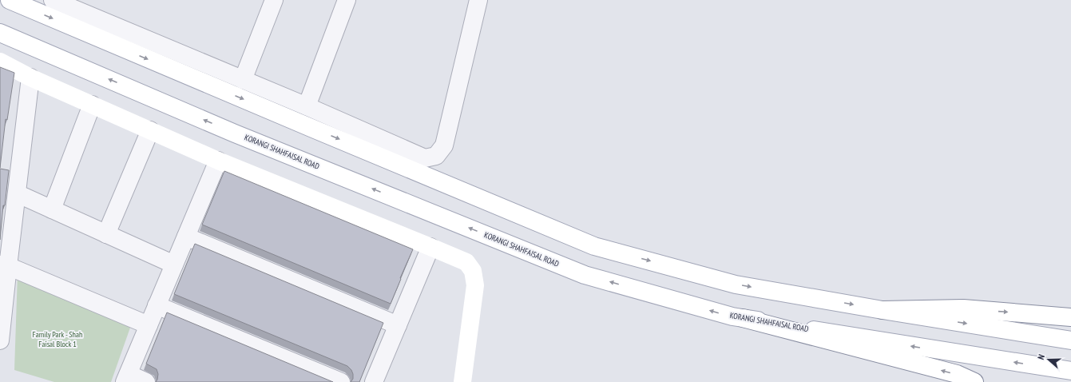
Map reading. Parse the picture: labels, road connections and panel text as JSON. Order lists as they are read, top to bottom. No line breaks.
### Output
{"streets":{"main road":["KORANGI SHAHFAISAL ROAD"]},"parks":["Family Park - Shah Faisal Block 1"],"north":"left"}
